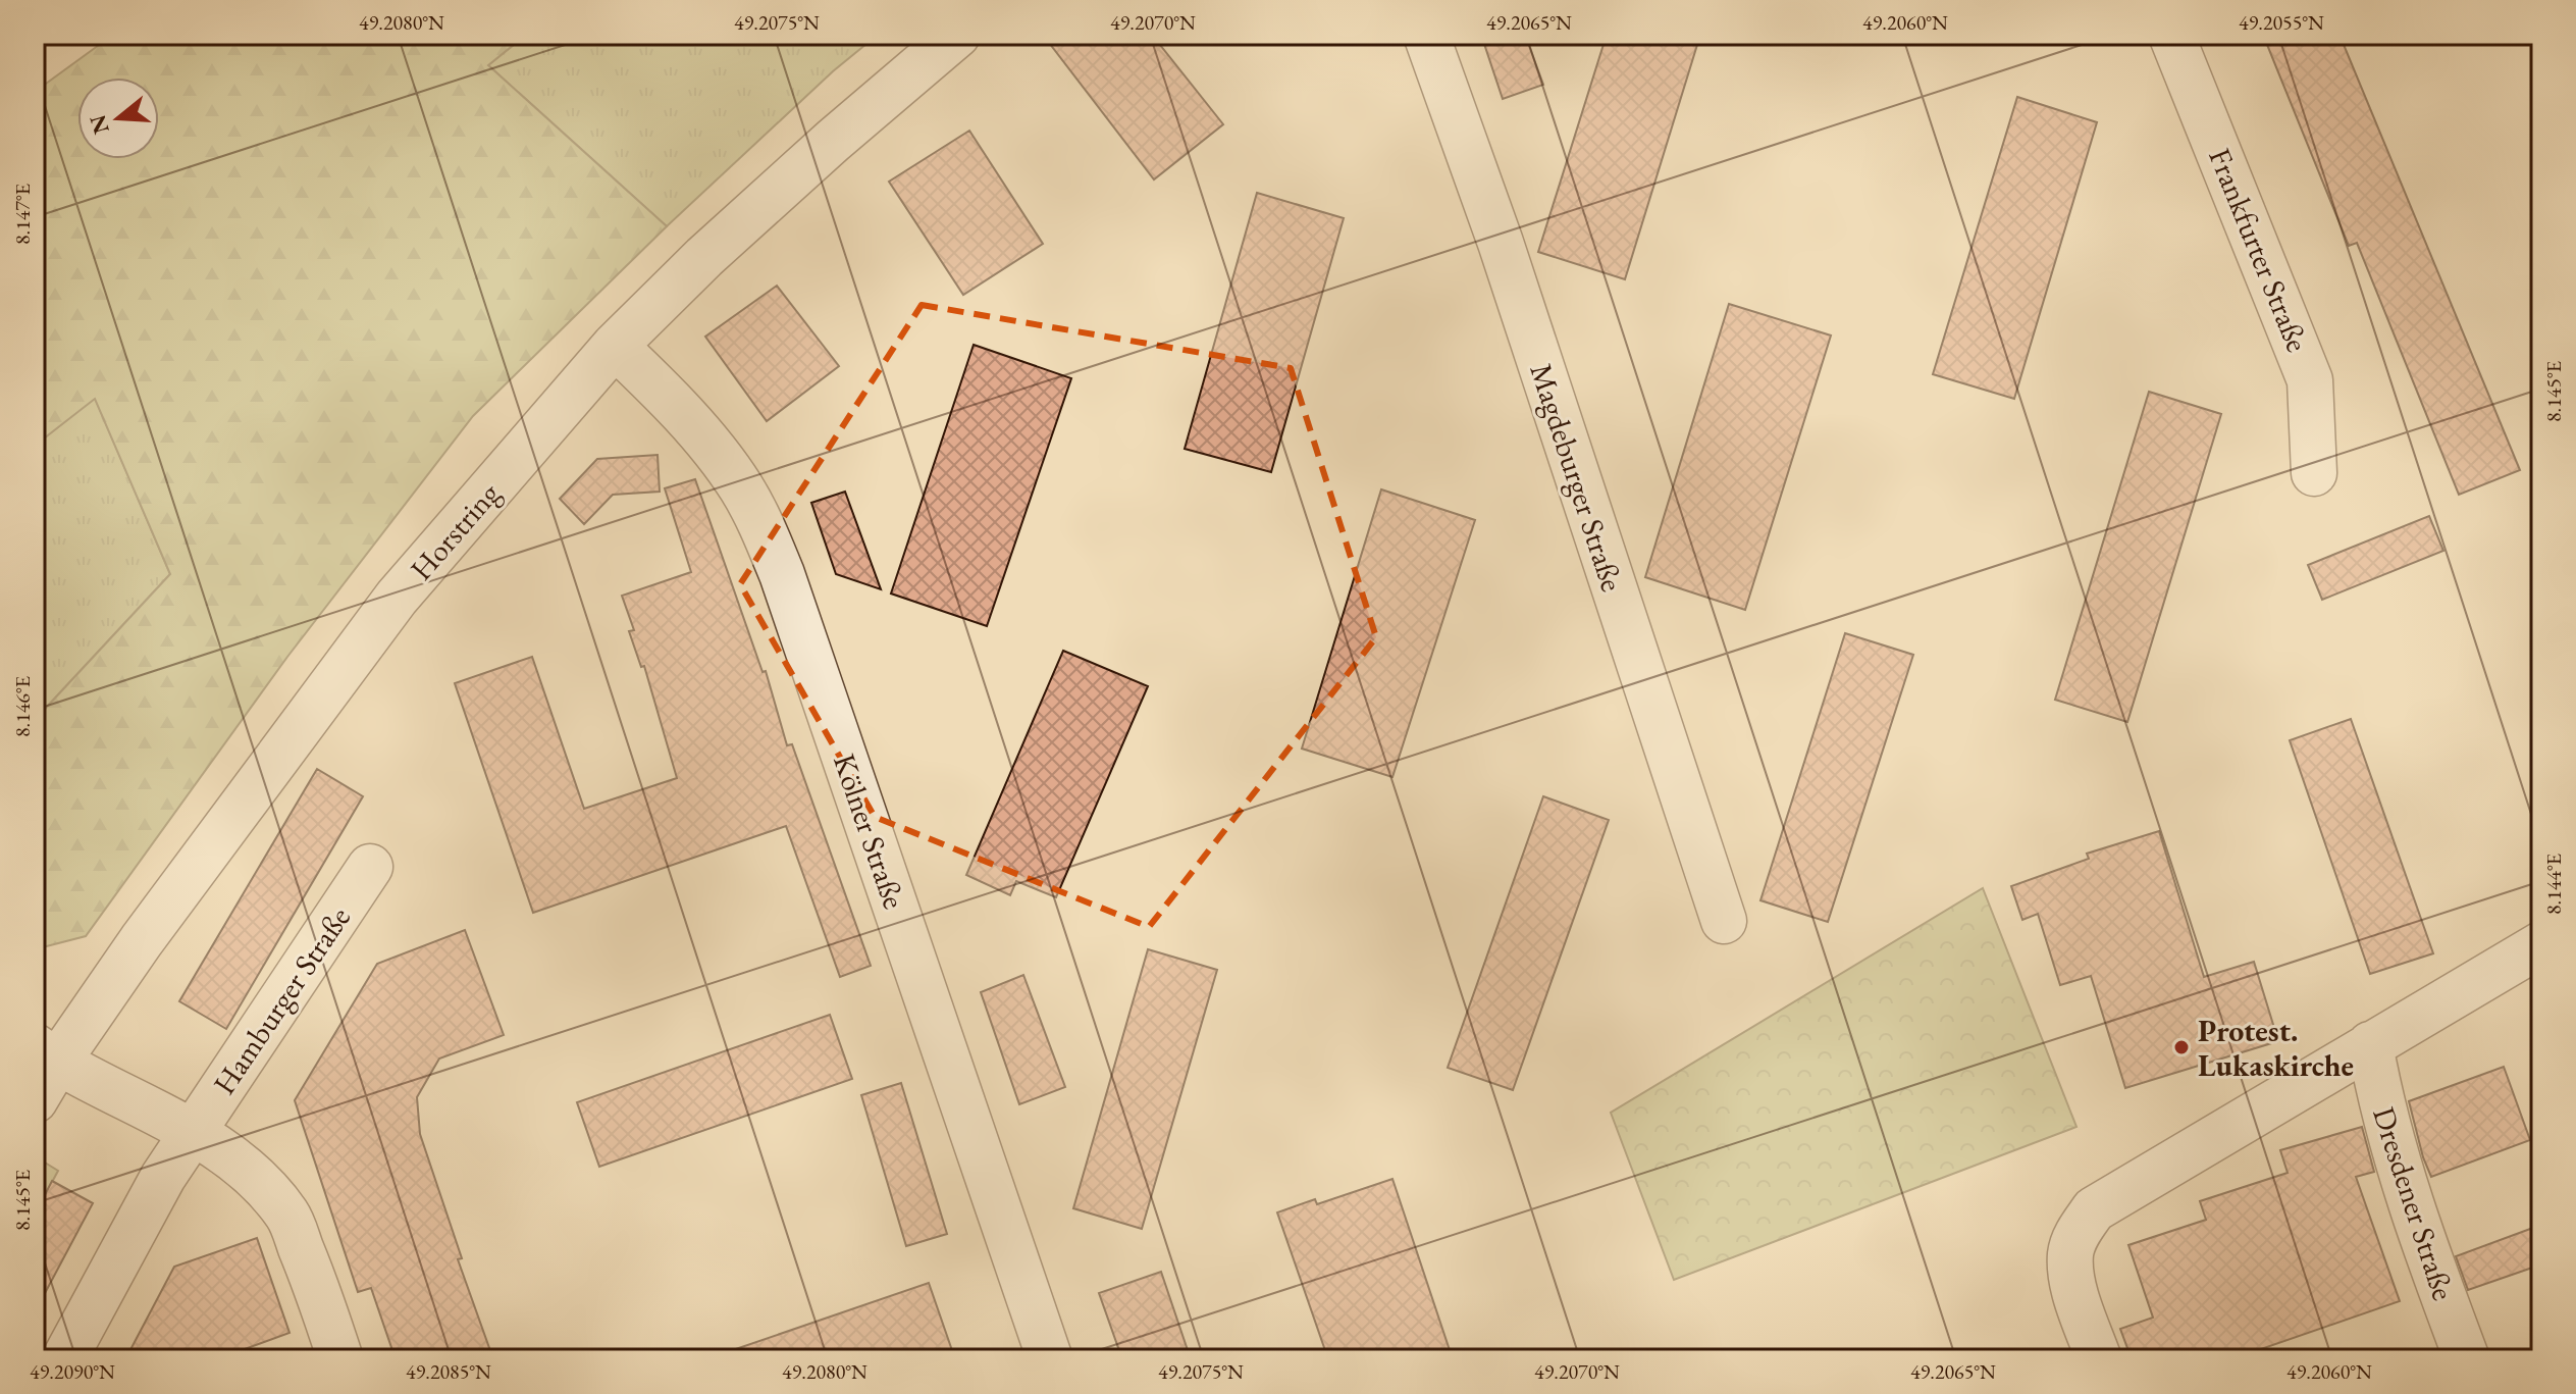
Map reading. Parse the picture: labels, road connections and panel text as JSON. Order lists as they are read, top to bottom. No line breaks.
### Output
{"streets":{"street":["Frankfurter Straße","Magdeburger Straße","Horstring","Kölner Straße","Hamburger Straße","Dresdener Straße"]},"crossings":[["Horstring","Kölner Straße"]],"places":["Protest. Lukaskirche"],"north":"left","coordinates":["49.2080°N","49.2075°N","49.2070°N","49.2065°N","49.2060°N","49.2055°N","8.147°E","8.145°E","8.146°E","8.144°E","49.2090°N","49.2085°N"]}
